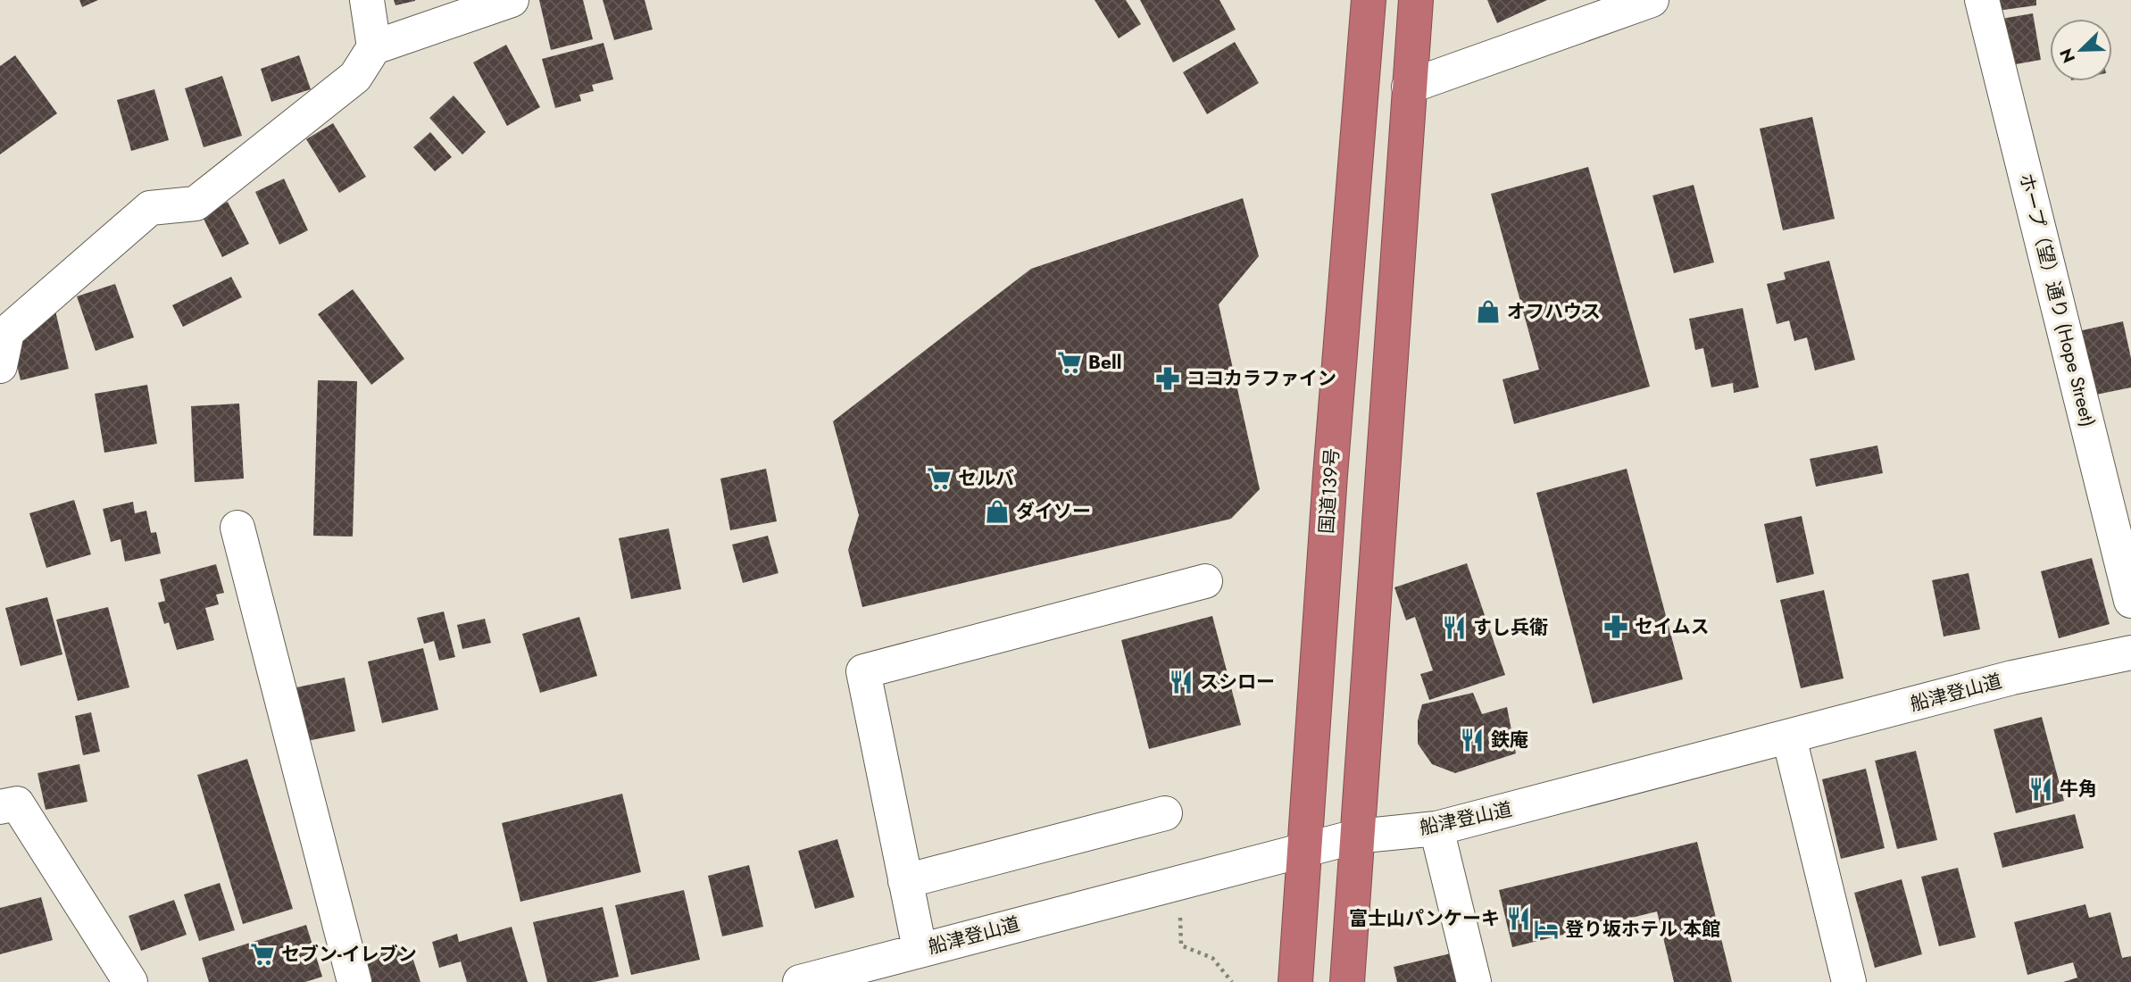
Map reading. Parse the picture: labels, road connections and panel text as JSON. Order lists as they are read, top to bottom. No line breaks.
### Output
{"streets":{"highway":["国道139号"],"street":["ホープ（望）通り (Hope Street)","船津登山道"]},"crossings":[["国道139号","船津登山道"]],"places":{"shop":["オフハウス","ダイソー"],"supermarket":["Bell","セルバ","セブン-イレブン"],"pharmacy":["ココカラファイン","セイムス"],"restaurant":["すし兵衛","スシロー","鉄庵","牛角","富士山パンケーキ"],"hotel":["登り坂ホテル 本館"]},"north":"bottom left"}
